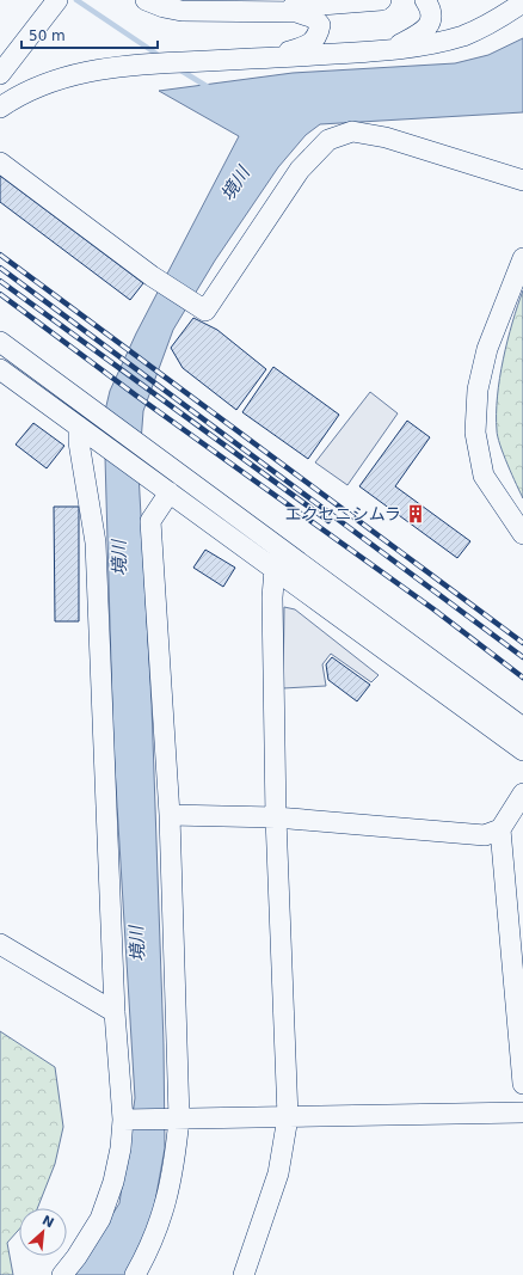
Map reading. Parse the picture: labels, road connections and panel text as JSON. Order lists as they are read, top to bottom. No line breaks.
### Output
{"water":["境川"],"places":{"building":["エクセニシムラ"]},"scale_bar":"50 m","north":"top right"}
